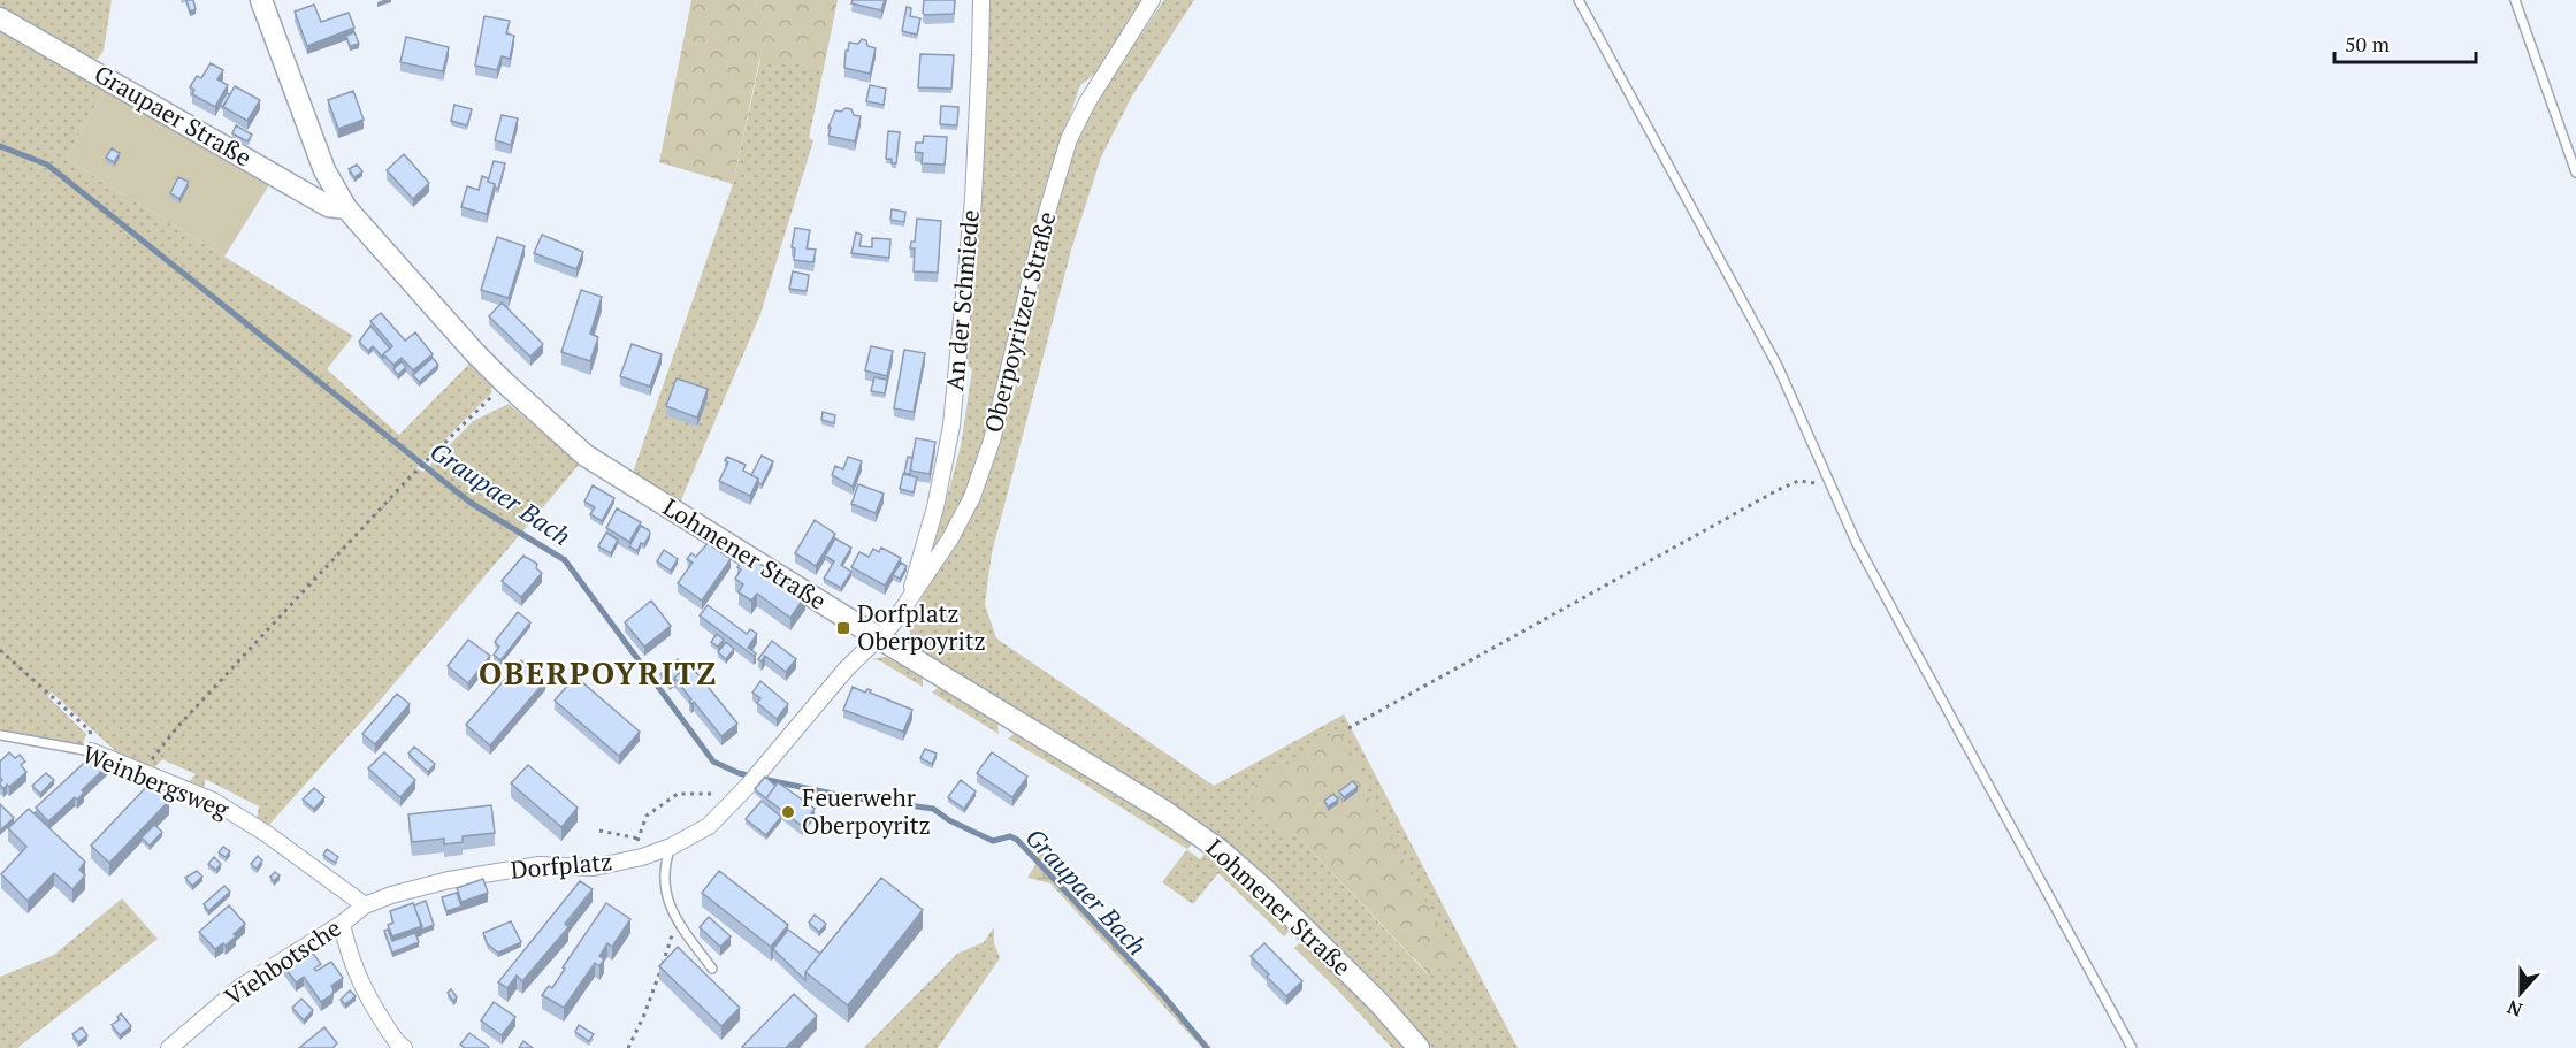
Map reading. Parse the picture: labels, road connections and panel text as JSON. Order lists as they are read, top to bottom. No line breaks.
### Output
{"streets":{"main road":["Graupaer Straße","Lohmener Straße"],"street":["An der Schmiede","Oberpoyritzer Straße","Weinbergsweg","Dorfplatz","Viehbotsche"]},"crossings":[["Graupaer Straße","Lohmener Straße"],["An der Schmiede","Oberpoyritzer Straße"],["Oberpoyritzer Straße","Lohmener Straße"],["Oberpoyritzer Straße","Dorfplatz"],["Lohmener Straße","Dorfplatz"],["Weinbergsweg","Dorfplatz"],["Weinbergsweg","Viehbotsche"],["Dorfplatz","Viehbotsche"]],"districts":["OBERPOYRITZ"],"water":["Graupaer Bach"],"places":{"transit":["Dorfplatz Oberpoyritz"],"other":["Feuerwehr Oberpoyritz"]},"scale_bar":"50 m","north":"bottom"}
